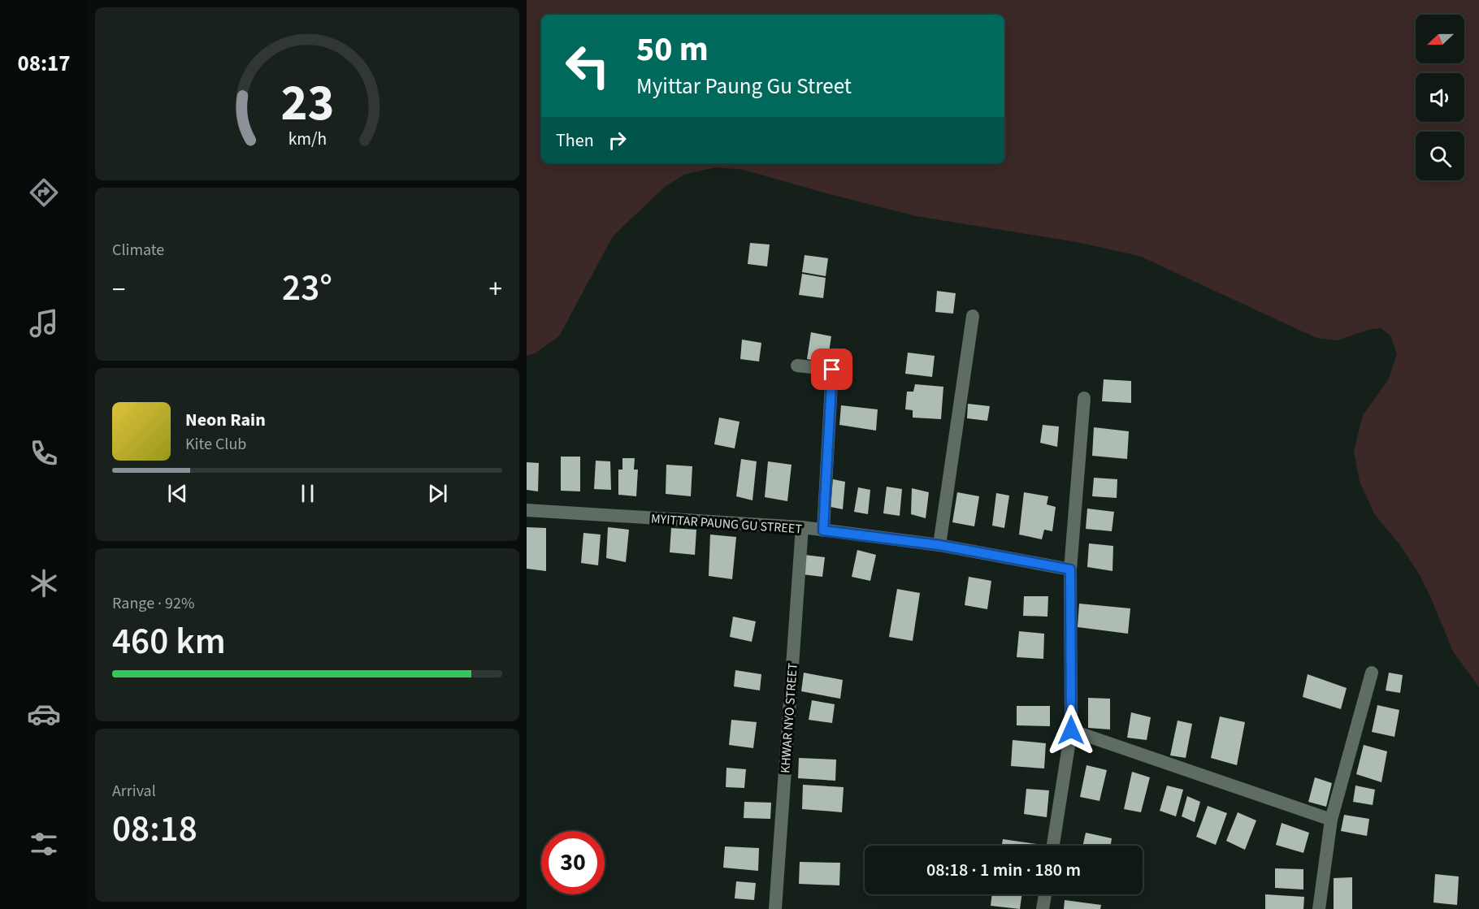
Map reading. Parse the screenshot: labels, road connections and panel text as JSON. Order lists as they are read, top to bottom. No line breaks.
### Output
{"streets":{"street":["MYITTAR PAUNG GU STREET","KHWAR NYO STREET"]},"crossings":[["MYITTAR PAUNG GU STREET","KHWAR NYO STREET"]],"north":"left","page":{"tabs":"08:17","turn":["50 m","Myittar Paung Gu Street"],"then":"Then","tile":["Climate",["Range · 92%","460 km"],["Arrival","08:18"]],"heat":["−","23°","+"],"song":["Neon Rain","Kite Club"],"limit":"30","trip":"08:18 · 1 min · 180 m","gauge":["23","km/h"]}}
